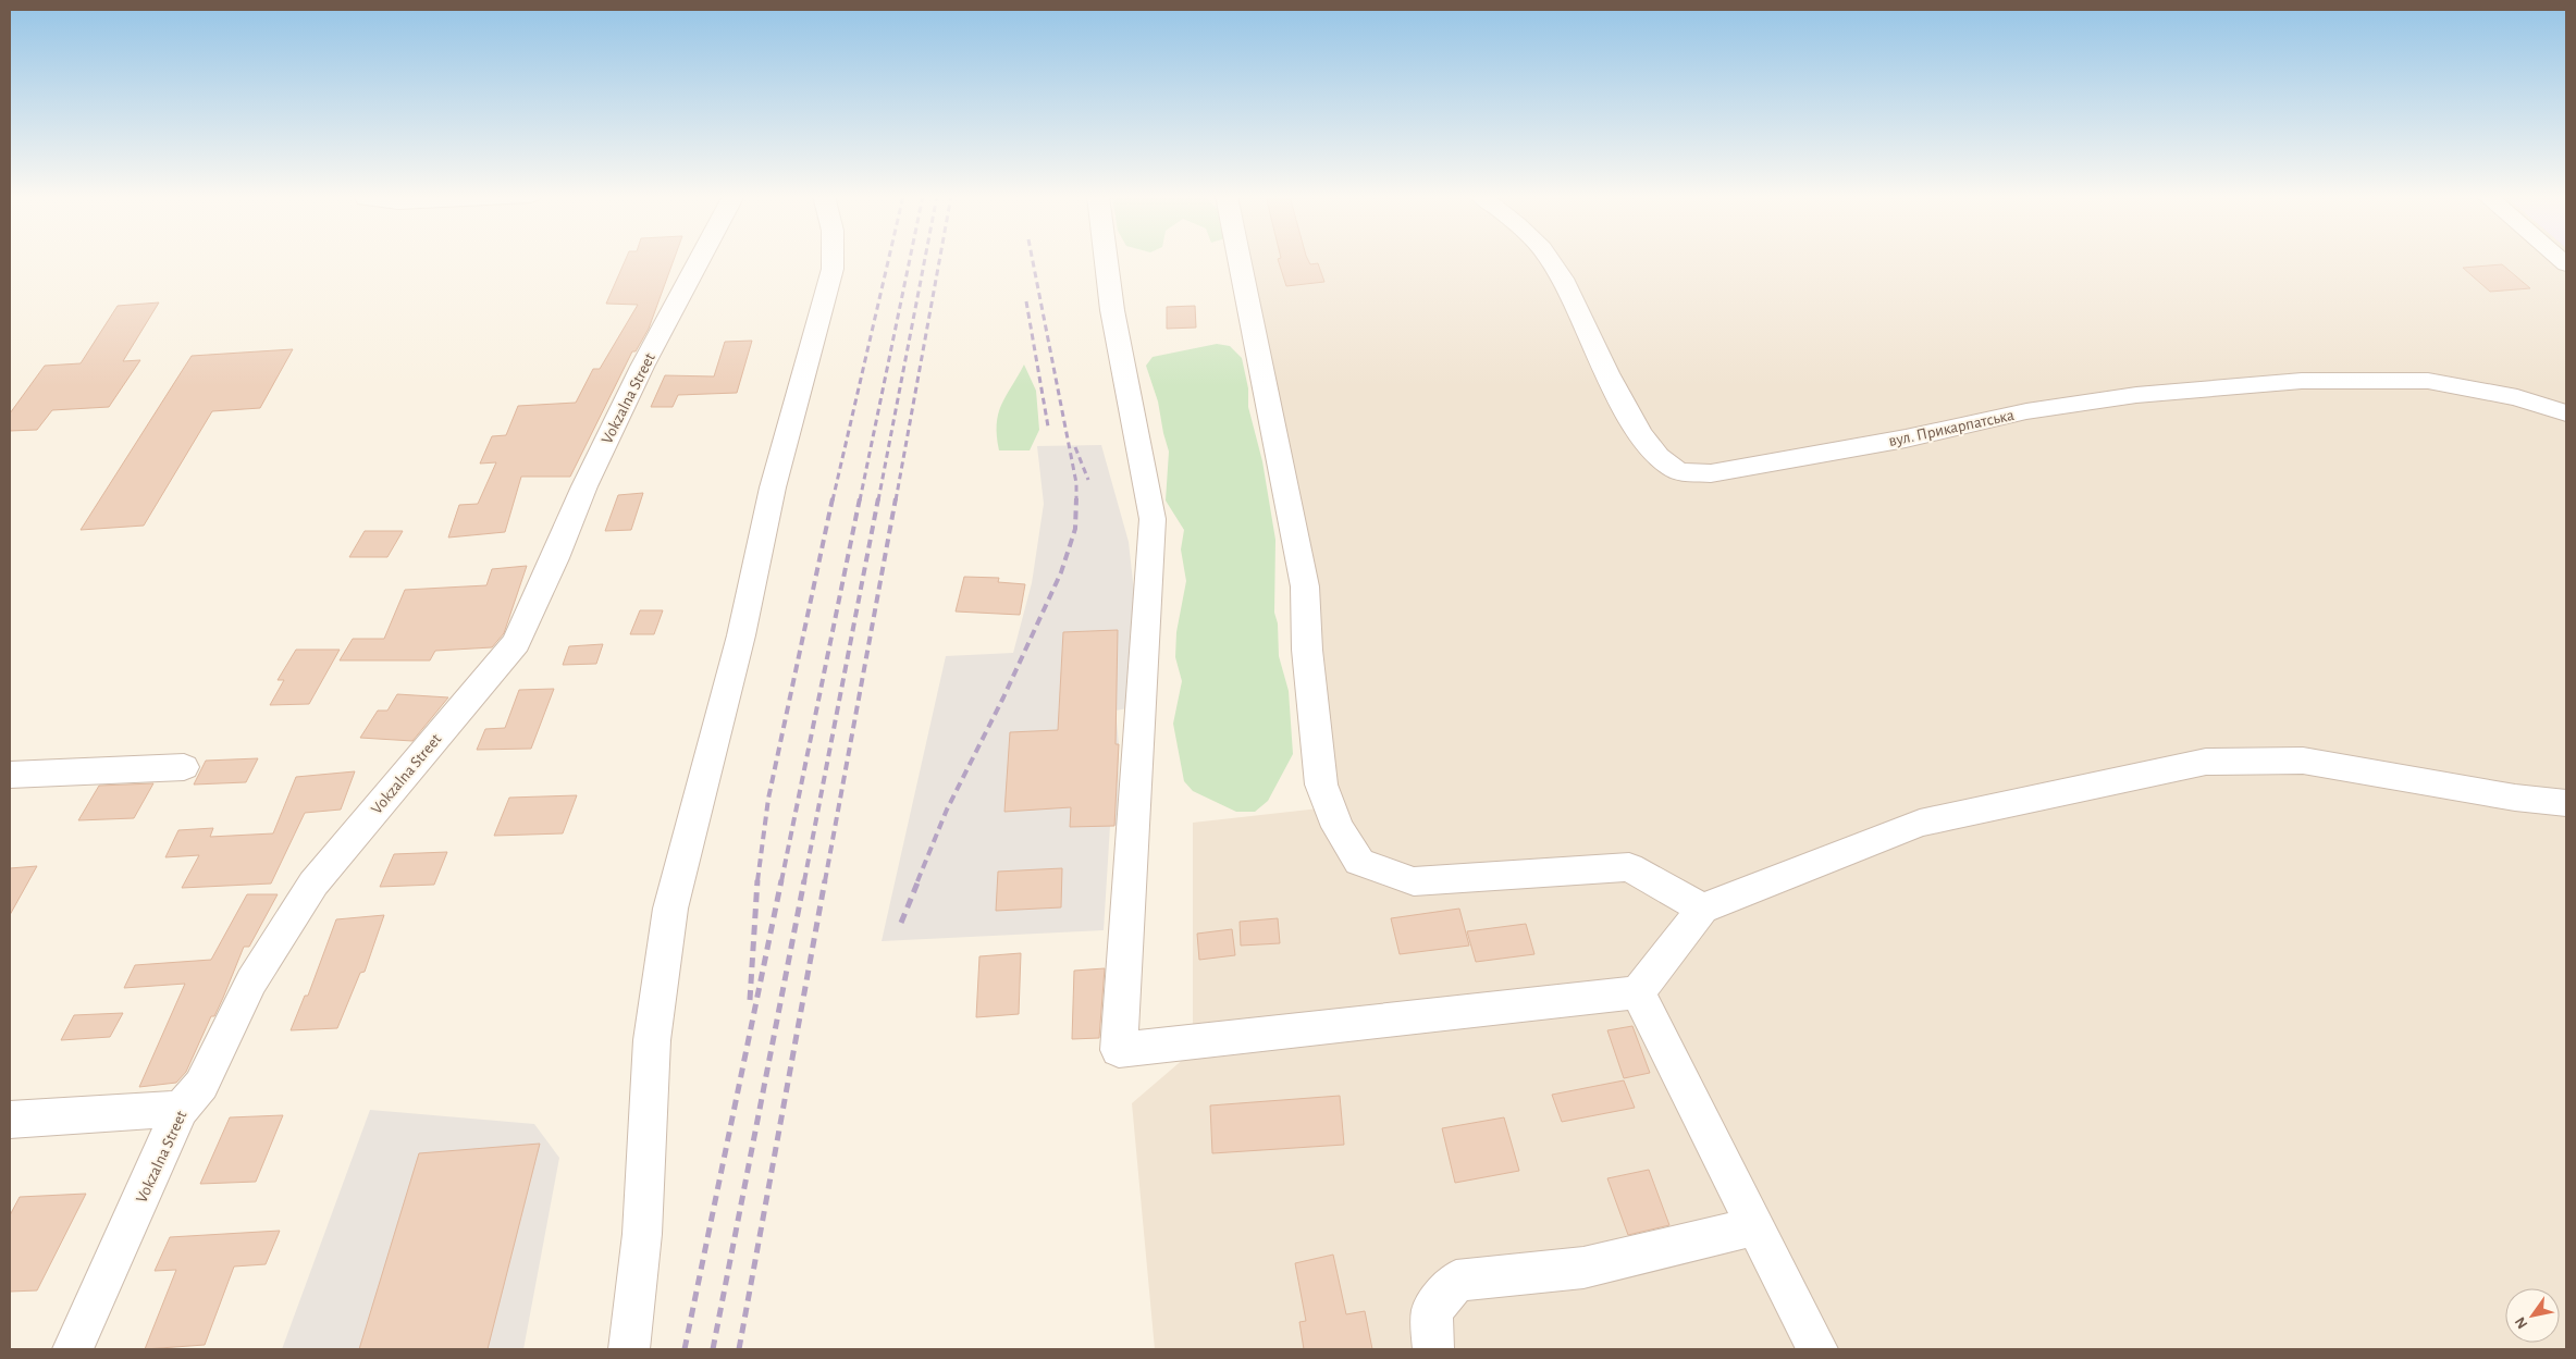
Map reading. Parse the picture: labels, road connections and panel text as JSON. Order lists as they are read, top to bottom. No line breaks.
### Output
{"streets":{"street":["Vokzalna Street","вул. Прикарпатська"]},"north":"bottom left"}
